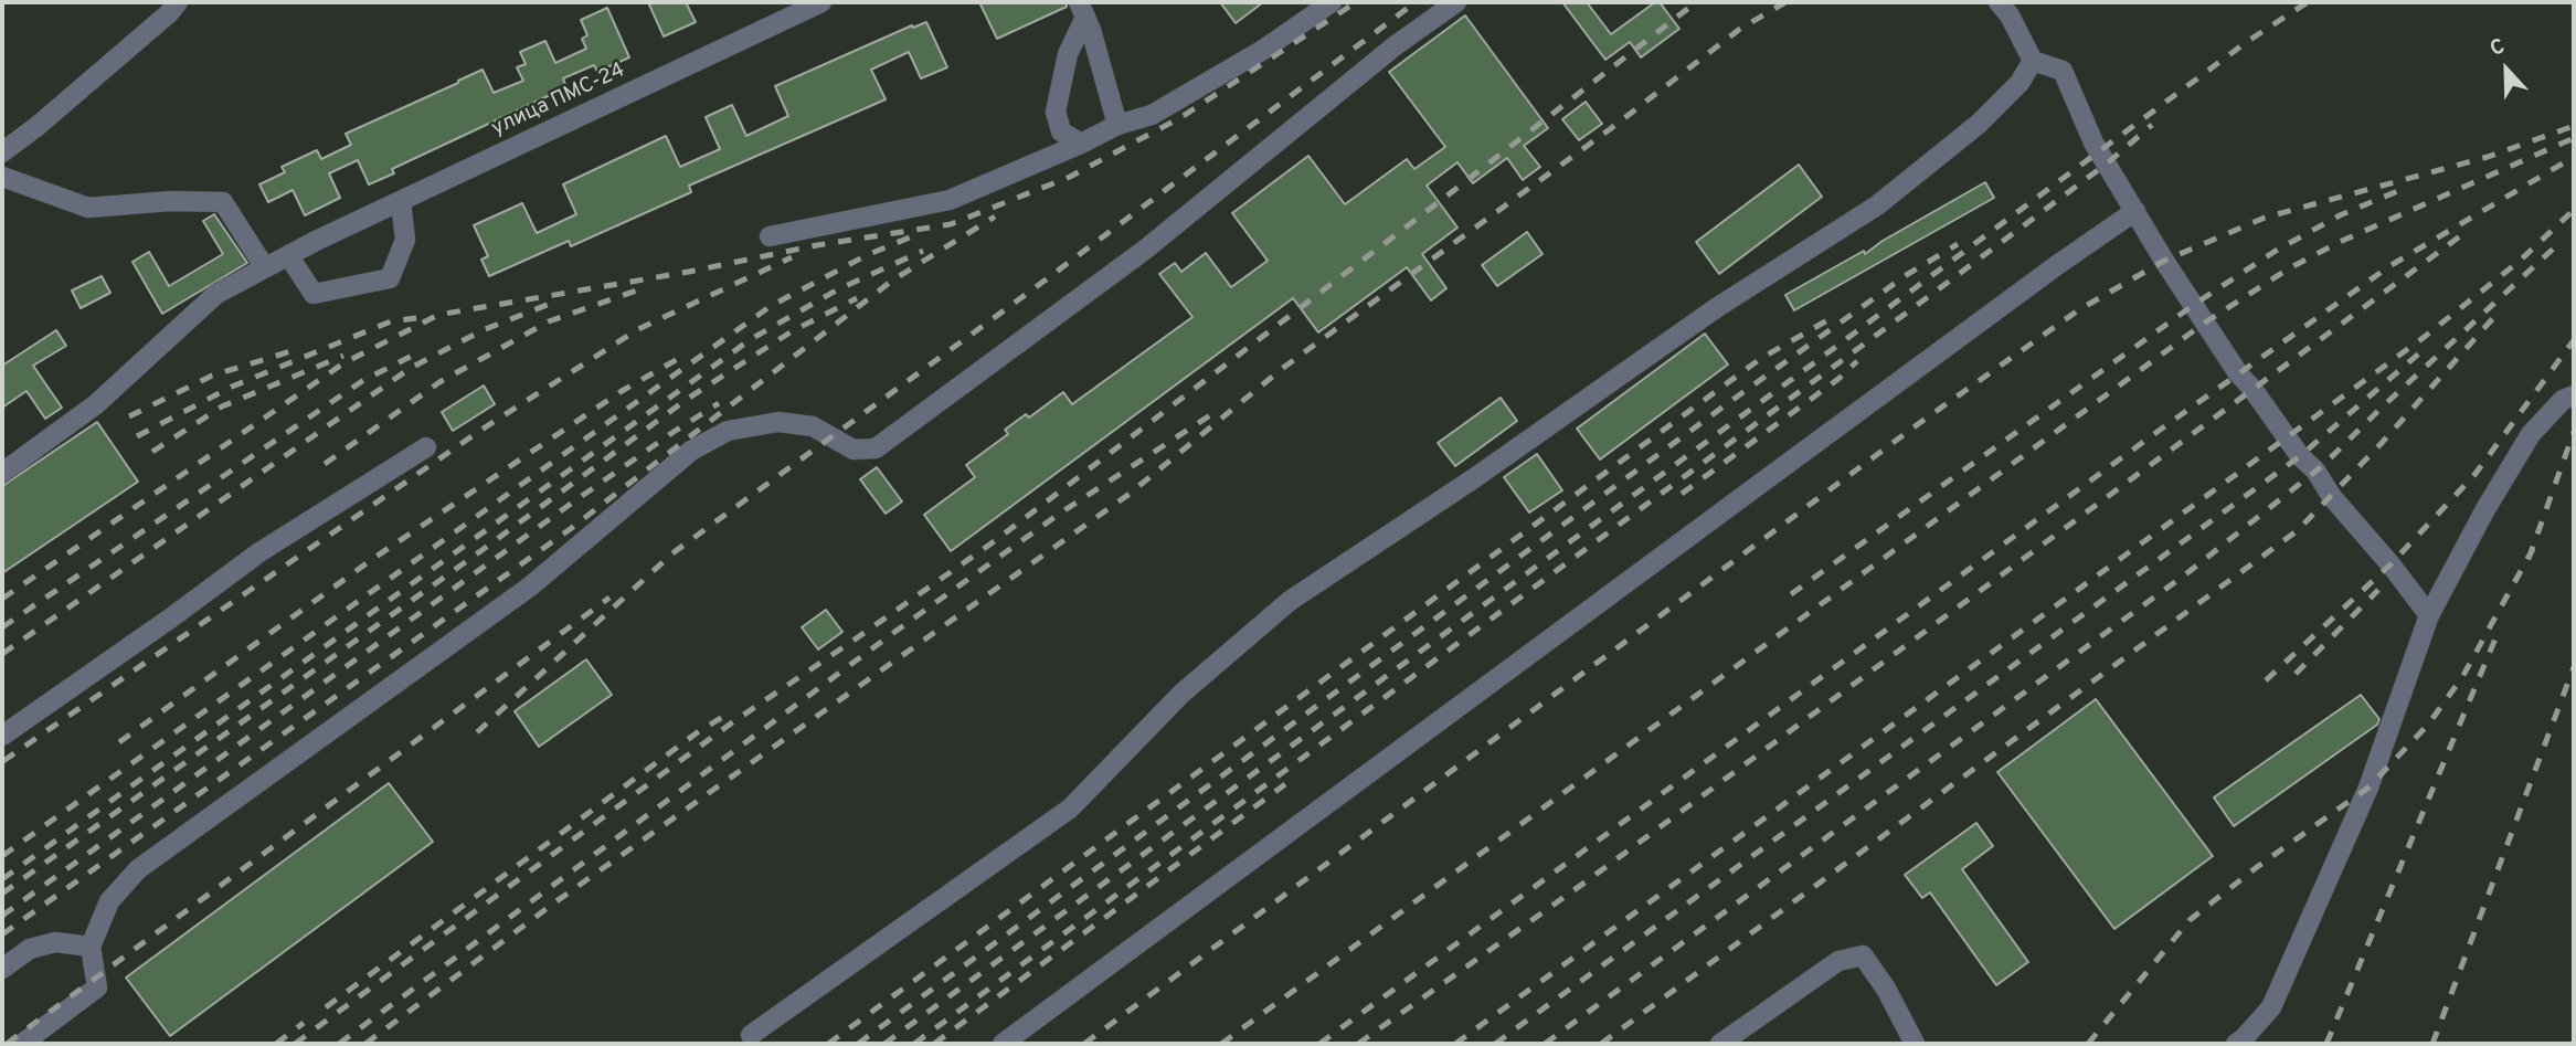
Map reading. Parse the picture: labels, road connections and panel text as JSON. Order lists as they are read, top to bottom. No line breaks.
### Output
{"streets":{"street":["улица ПМС-24"]},"north":"top"}
